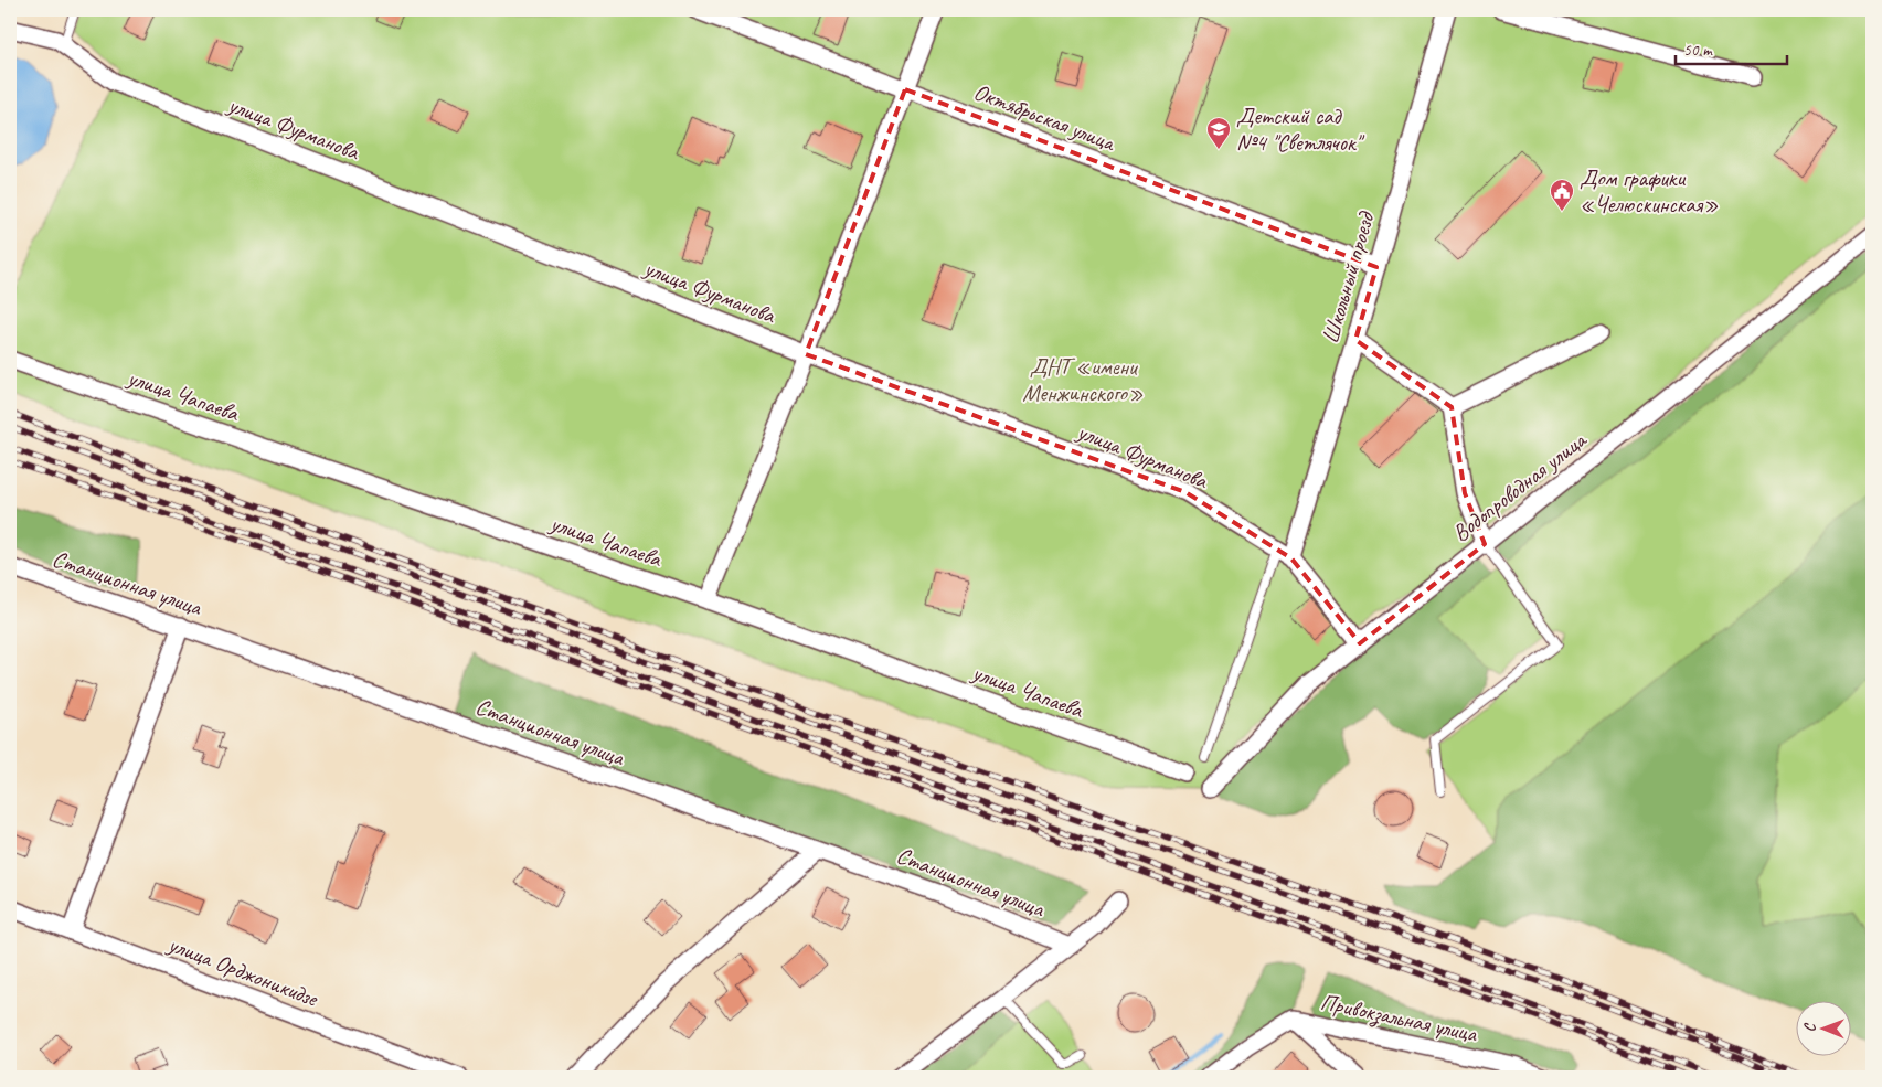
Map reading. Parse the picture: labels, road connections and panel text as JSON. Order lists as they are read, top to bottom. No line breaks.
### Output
{"streets":{"street":["Октябрьская улица","улица Фурманова","Школьный проезд","улица Чапаева","Водопроводная улица","Станционная улица","улица Орджоникидзе","Привокзальная улица"]},"crossings":[["Октябрьская улица","Школьный проезд"],["улица Фурманова","Школьный проезд"],["улица Фурманова","Водопроводная улица"]],"parks":["ДНТ «имени Менжинского»"],"places":{"school or university":["Детский сад №4 \"Светлячок\""],"public building":["Дом графики «Челюскинская»"]},"scale_bar":"50 m","north":"left"}
